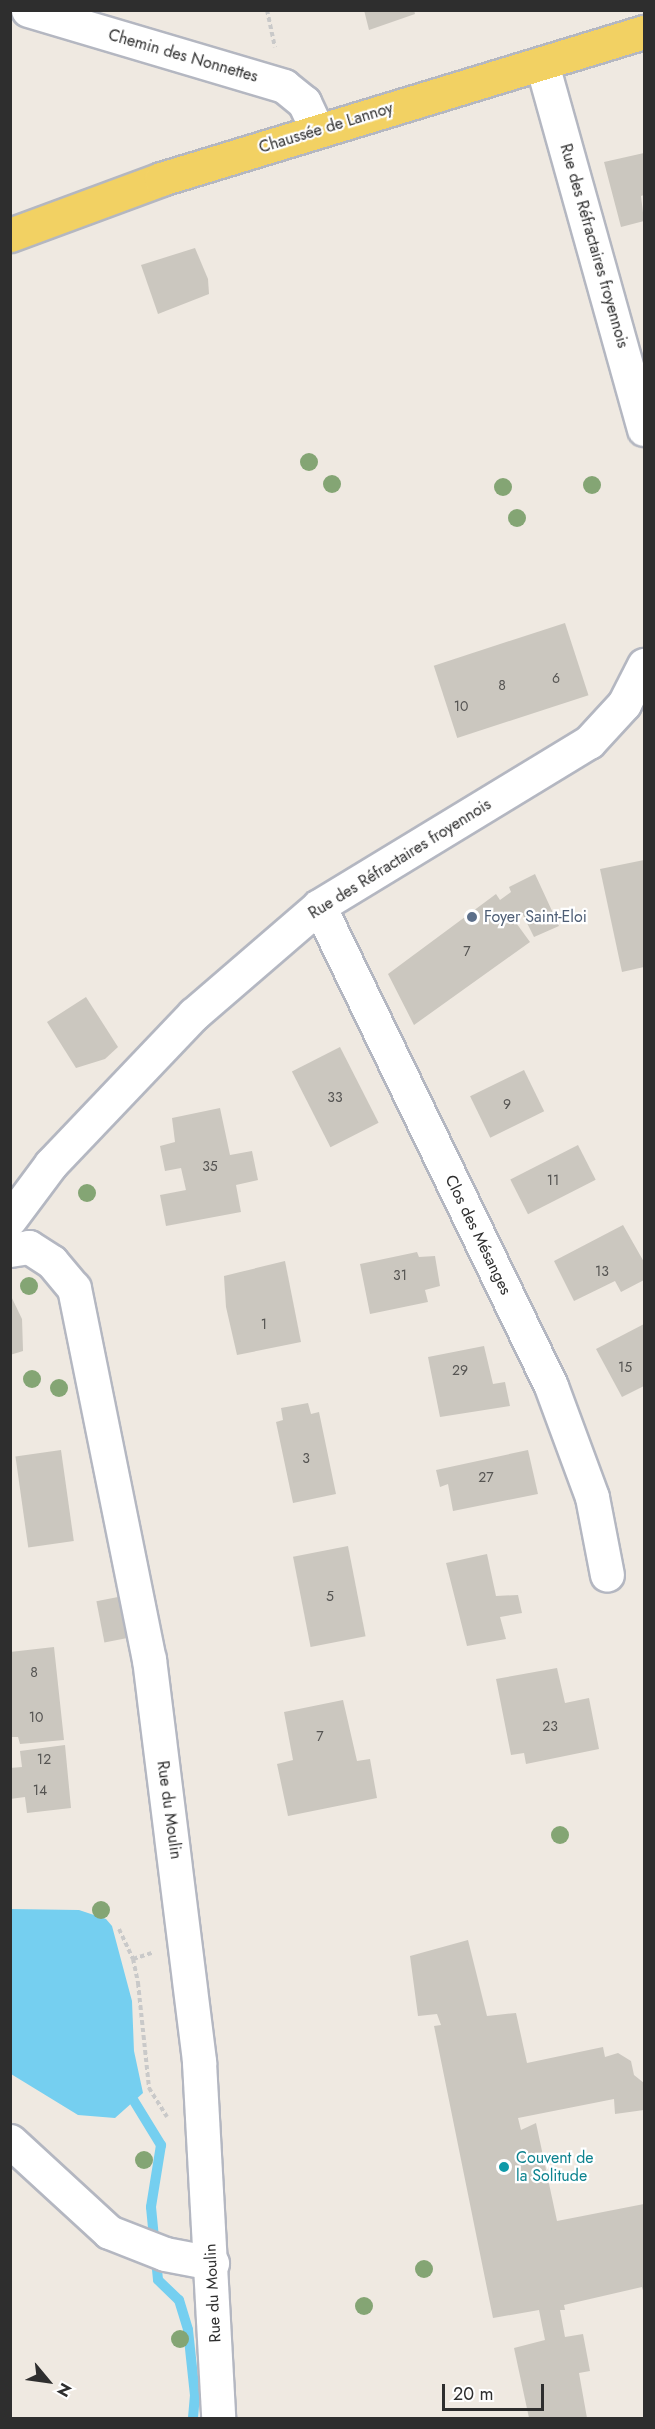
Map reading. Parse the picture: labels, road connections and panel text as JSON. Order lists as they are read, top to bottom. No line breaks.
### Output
{"streets":{"main road":["Chaussée de Lannoy"],"street":["Chemin des Nonnettes","Rue des Réfractaires froyennois","Clos des Mésanges","Rue du Moulin"]},"crossings":[["Chemin des Nonnettes","Chaussée de Lannoy"],["Chaussée de Lannoy","Rue des Réfractaires froyennois"],["Rue des Réfractaires froyennois","Clos des Mésanges"]],"places":["Foyer Saint-Eloi","Couvent de la Solitude"],"house_numbers":["6","8","10","7","33","9","35","11","13","31","1","15","29","3","27","5","8","10","23","7","12","14"],"scale_bar":"20 m","north":"bottom right"}
